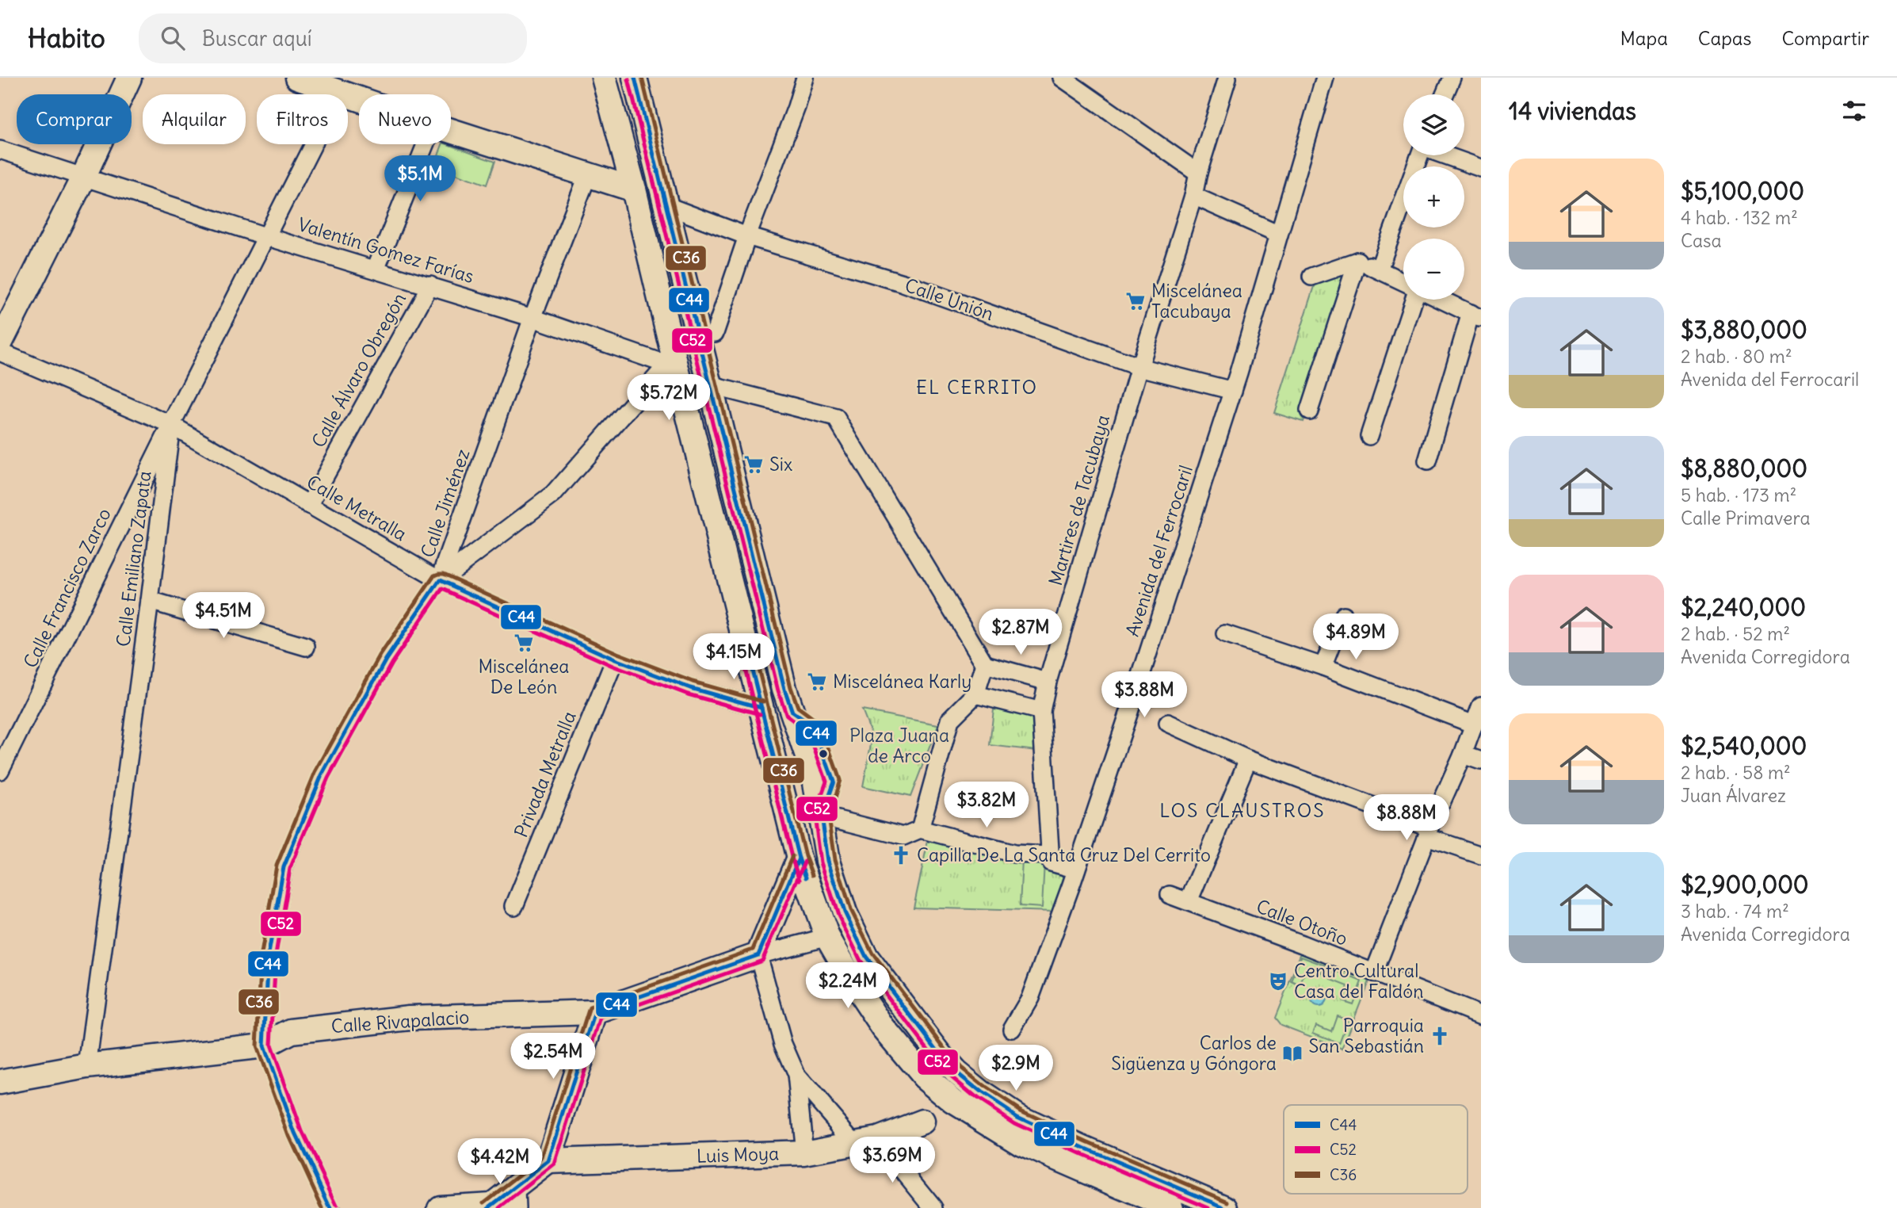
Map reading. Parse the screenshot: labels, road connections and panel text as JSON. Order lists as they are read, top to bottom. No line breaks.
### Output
{"streets":{"main road":["Calle Rivapalacio","Luis Moya"],"street":["Valentín Gomez Farías","Calle Unión","Calle Álvaro Obregón","Martires de Tacubaya","Calle Jiménez","Calle Metralla","Avenida del Ferrocaril","Calle Emiliano Zapata","Calle Francisco Zarco","Privada Metralla","Calle Otoño"]},"crossings":[["Valentín Gomez Farías","Calle Álvaro Obregón"],["Valentín Gomez Farías","Calle Jiménez"],["Valentín Gomez Farías","Calle Emiliano Zapata"],["Calle Unión","Martires de Tacubaya"],["Calle Unión","Avenida del Ferrocaril"],["Calle Álvaro Obregón","Calle Metralla"],["Calle Jiménez","Calle Metralla"],["Calle Jiménez","Calle Rivapalacio"],["Calle Metralla","Calle Emiliano Zapata"],["Calle Metralla","Calle Francisco Zarco"],["Calle Metralla","Privada Metralla"],["Calle Emiliano Zapata","Calle Francisco Zarco"],["Calle Emiliano Zapata","Calle Rivapalacio"]],"districts":["EL CERRITO","LOS CLAUSTROS"],"parks":["Plaza Juana de Arco"],"places":{"supermarket":["Miscelánea Tacubaya","Six","Miscelánea De León","Miscelánea Karly"],"church":["Capilla De La Santa Cruz Del Cerrito","Parroquia San Sebastián"],"theatre":["Centro Cultural Casa del Faldón"],"library":["Carlos de Sigüenza y Góngora"]},"lines":["transit line C44","transit line C36","transit line C52"],"legend":["C44","C52","C36"],"page":{"header":"Habito","search":"Buscar aquí","nav":["Mapa","Capas","Compartir"],"heading":"14 viviendas","map_buttons":["+","−"],"chip":["Comprar","Alquilar","Filtros","Nuevo"],"list":[{"name":"$5,100,000","note":"4 hab. · 132 m² · Casa"},{"name":"$3,880,000","note":"2 hab. · 80 m² · Avenida del Ferrocaril"},{"name":"$8,880,000","note":"5 hab. · 173 m² · Calle Primavera"},{"name":"$2,240,000","note":"2 hab. · 52 m² · Avenida Corregidora"},{"name":"$2,540,000","note":"2 hab. · 58 m² · Juan Álvarez"},{"name":"$2,900,000","note":"3 hab. · 74 m² · Avenida Corregidora"}],"price":["$5.1M","$5.72M","$4.51M","$2.87M","$4.89M","$4.15M","$3.88M","$3.82M","$8.88M","$2.24M","$2.54M","$2.9M","$3.69M","$4.42M"]}}
